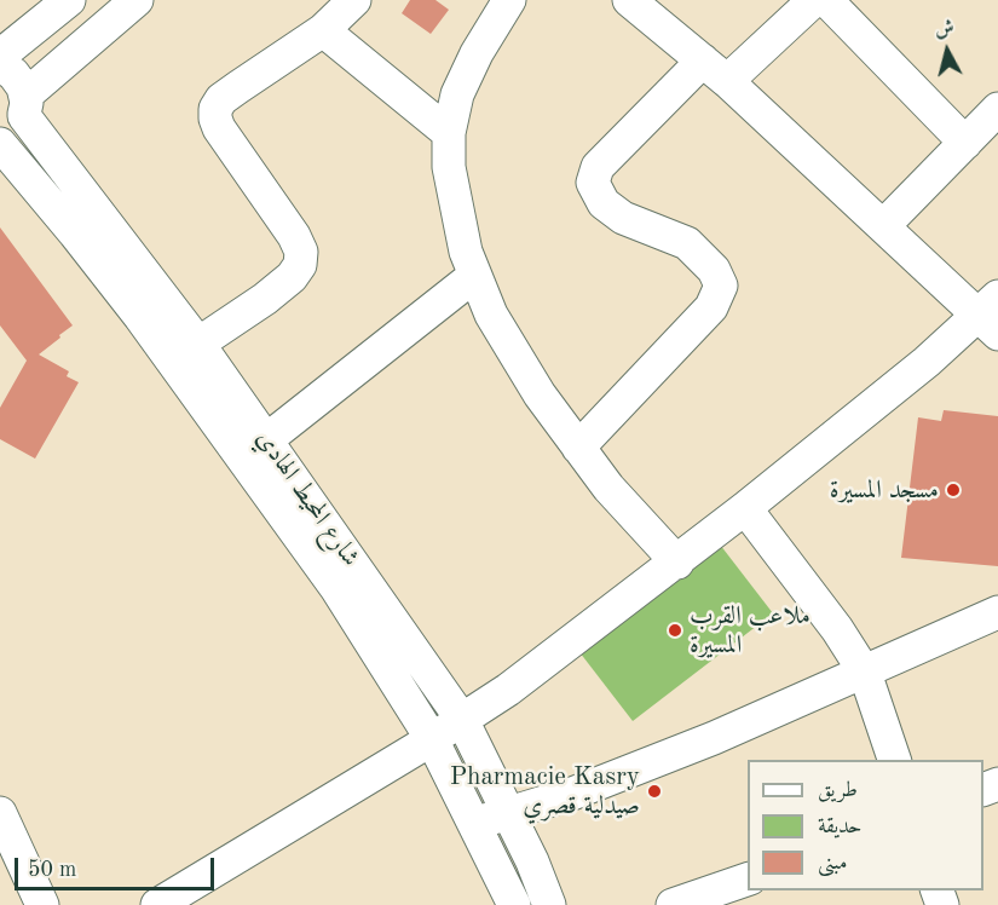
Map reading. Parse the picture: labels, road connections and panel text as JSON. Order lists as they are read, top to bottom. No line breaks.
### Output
{"streets":{"street":["شارع المحيط الهادي"]},"places":["مسجد المسيرة","ملاعب القرب المسيرة","Pharmacie Kasry صيدلية قصري"],"legend":["طريق","حديقة","مبنى"],"scale_bar":"50 m","north":"top"}
